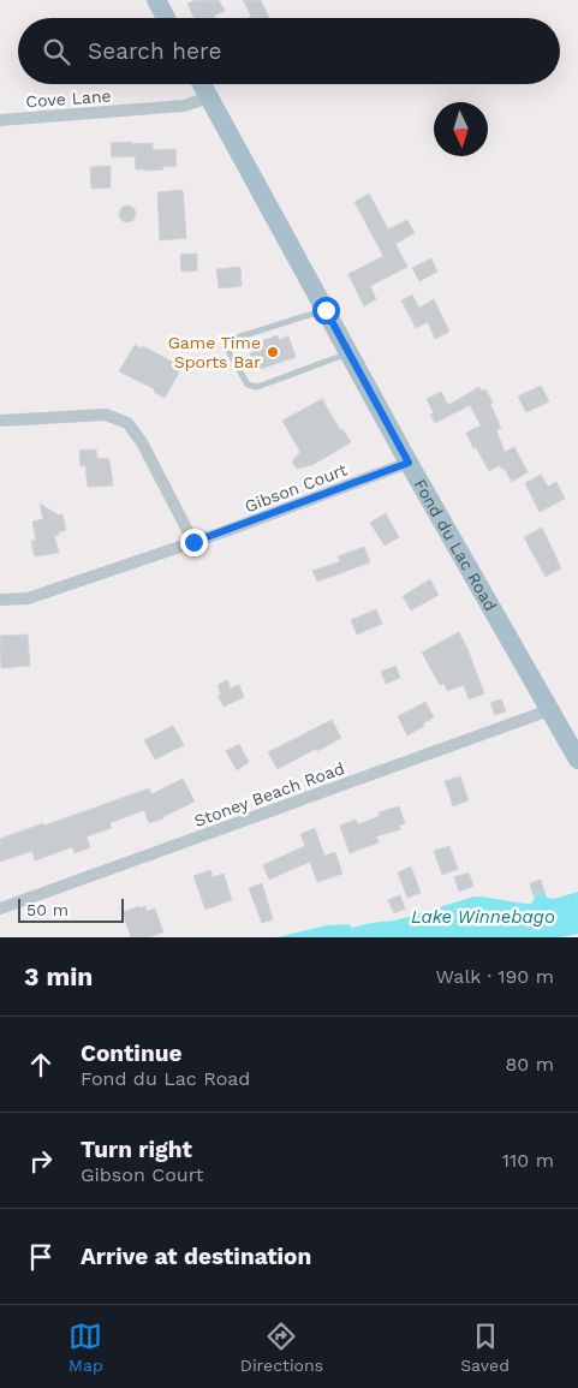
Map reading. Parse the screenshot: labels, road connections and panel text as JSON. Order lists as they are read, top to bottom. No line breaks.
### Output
{"streets":{"main road":["Fond du Lac Road"],"street":["Cove Lane","Gibson Court","Stoney Beach Road"]},"crossings":[["Cove Lane","Fond du Lac Road"],["Gibson Court","Fond du Lac Road"],["Fond du Lac Road","Stoney Beach Road"]],"water":["Lake Winnebago"],"places":["Game Time Sports Bar"],"scale_bar":"50 m","north":"bottom","page":{"search":"Search here","scale":"50 m","heading":["3 min","Walk · 190 m"],"list":[["Continue","Fond du Lac Road","80 m"],["Turn right","Gibson Court","110 m"],"Arrive at destination"],"nav":["Map","Directions","Saved"]}}
